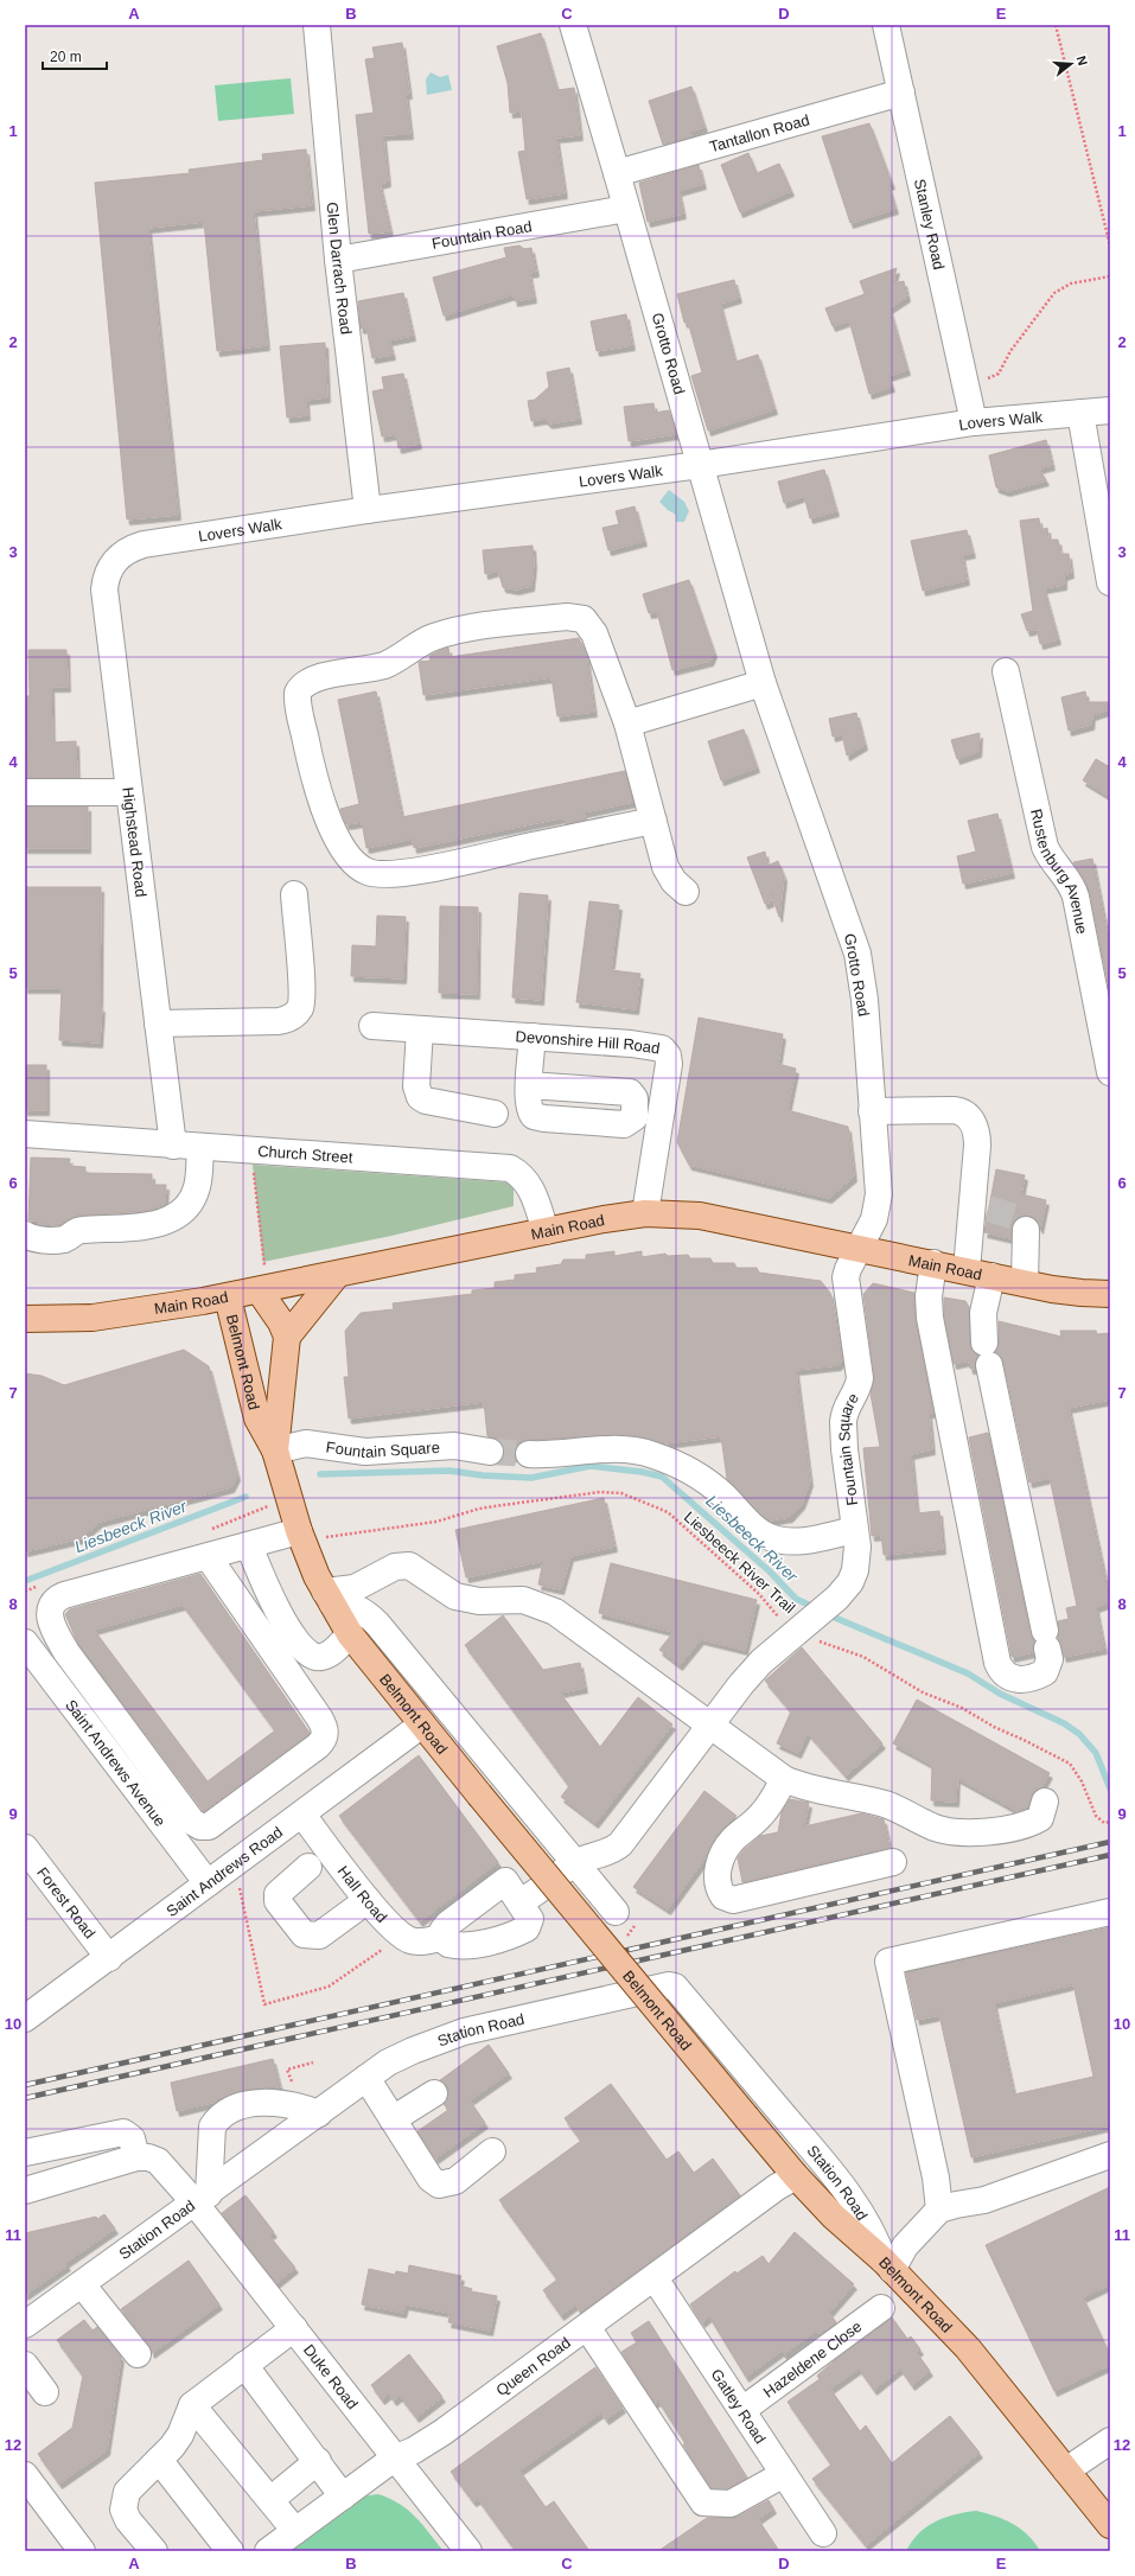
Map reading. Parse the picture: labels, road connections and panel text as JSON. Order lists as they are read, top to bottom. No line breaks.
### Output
{"streets":{"main road":["Main Road","Belmont Road"],"street":["Tantallon Road","Stanley Road","Fountain Road","Glen Darrach Road","Grotto Road","Lovers Walk","Highstead Road","Rustenburg Avenue","Devonshire Hill Road","Church Street","Fountain Square","Saint Andrews Avenue","Saint Andrews Road","Hall Road","Forest Road","Station Road","Hazeldene Close","Queen Road","Duke Road","Gatley Road"],"path":["Liesbeeck River Trail"]},"crossings":[["Tantallon Road","Stanley Road"],["Tantallon Road","Grotto Road"],["Stanley Road","Lovers Walk"],["Fountain Road","Glen Darrach Road"],["Fountain Road","Grotto Road"],["Glen Darrach Road","Lovers Walk"],["Grotto Road","Lovers Walk"],["Grotto Road","Main Road"],["Grotto Road","Fountain Square"],["Lovers Walk","Highstead Road"],["Highstead Road","Church Street"],["Devonshire Hill Road","Main Road"],["Church Street","Main Road"],["Main Road","Belmont Road"],["Main Road","Fountain Square"],["Belmont Road","Fountain Square"],["Belmont Road","Liesbeeck River Trail"],["Belmont Road","Saint Andrews Road"],["Belmont Road","Station Road"],["Belmont Road","Queen Road"],["Saint Andrews Avenue","Saint Andrews Road"],["Saint Andrews Road","Hall Road"],["Saint Andrews Road","Forest Road"],["Station Road","Duke Road"],["Hazeldene Close","Gatley Road"],["Queen Road","Duke Road"],["Queen Road","Gatley Road"]],"water":["Liesbeeck River"],"scale_bar":"20 m","north":"right","grid":{"columns":["A","B","C","D","E"],"rows":["1","2","3","4","5","6","7","8","9","10","11","12"]}}
